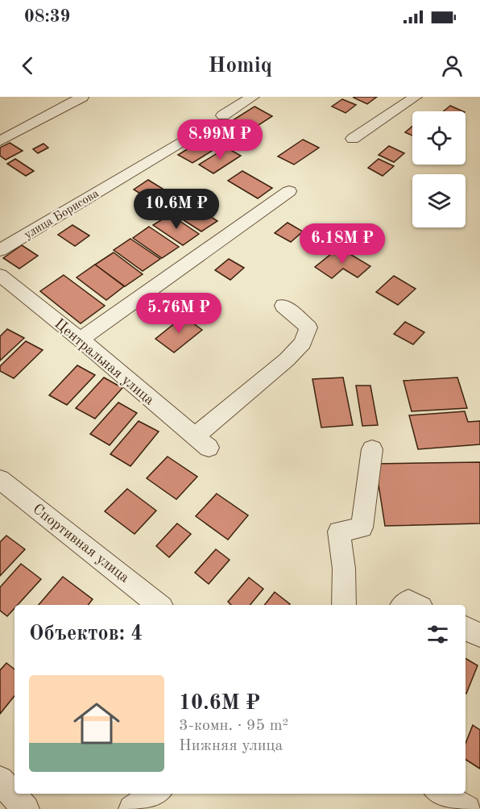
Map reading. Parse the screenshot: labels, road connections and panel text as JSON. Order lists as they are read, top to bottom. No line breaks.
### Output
{"streets":{"street":["улица Борисова","Центральная улица","Спортивная улица"]},"page":{"status":"08:39","header":"Homiq","price":["8.99M ₽","10.6M ₽","6.18M ₽","5.76M ₽"],"heading":"Объектов: 4","list":[{"name":"10.6M ₽","note":"3-комн. · 95 m² · Нижняя улица"}]}}
